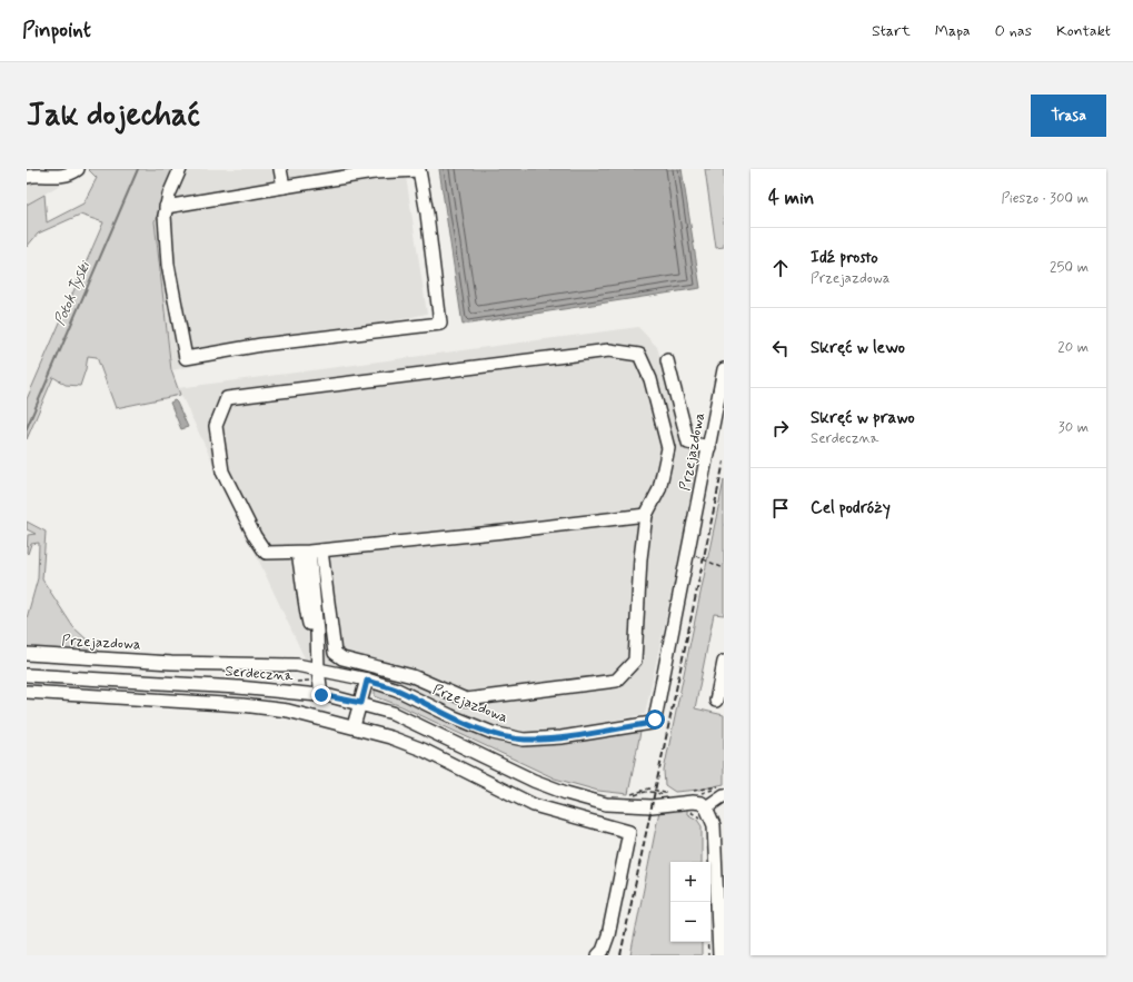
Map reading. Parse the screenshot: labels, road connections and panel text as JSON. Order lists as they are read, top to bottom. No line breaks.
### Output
{"streets":{"street":["Przejazdowa","Serdeczna"]},"water":["Potok Tyski"],"page":{"header":"Pinpoint","nav":["Start","Mapa","O nas","Kontakt"],"buttons":"Trasa","title":"Jak dojechać","heading":["4 min","Pieszo · 300 m"],"list":[["Idź prosto","Przejazdowa","250 m"],["Skręć w lewo","20 m"],["Skręć w prawo","Serdeczna","30 m"],"Cel podróży"],"map_buttons":["+","−"]}}
